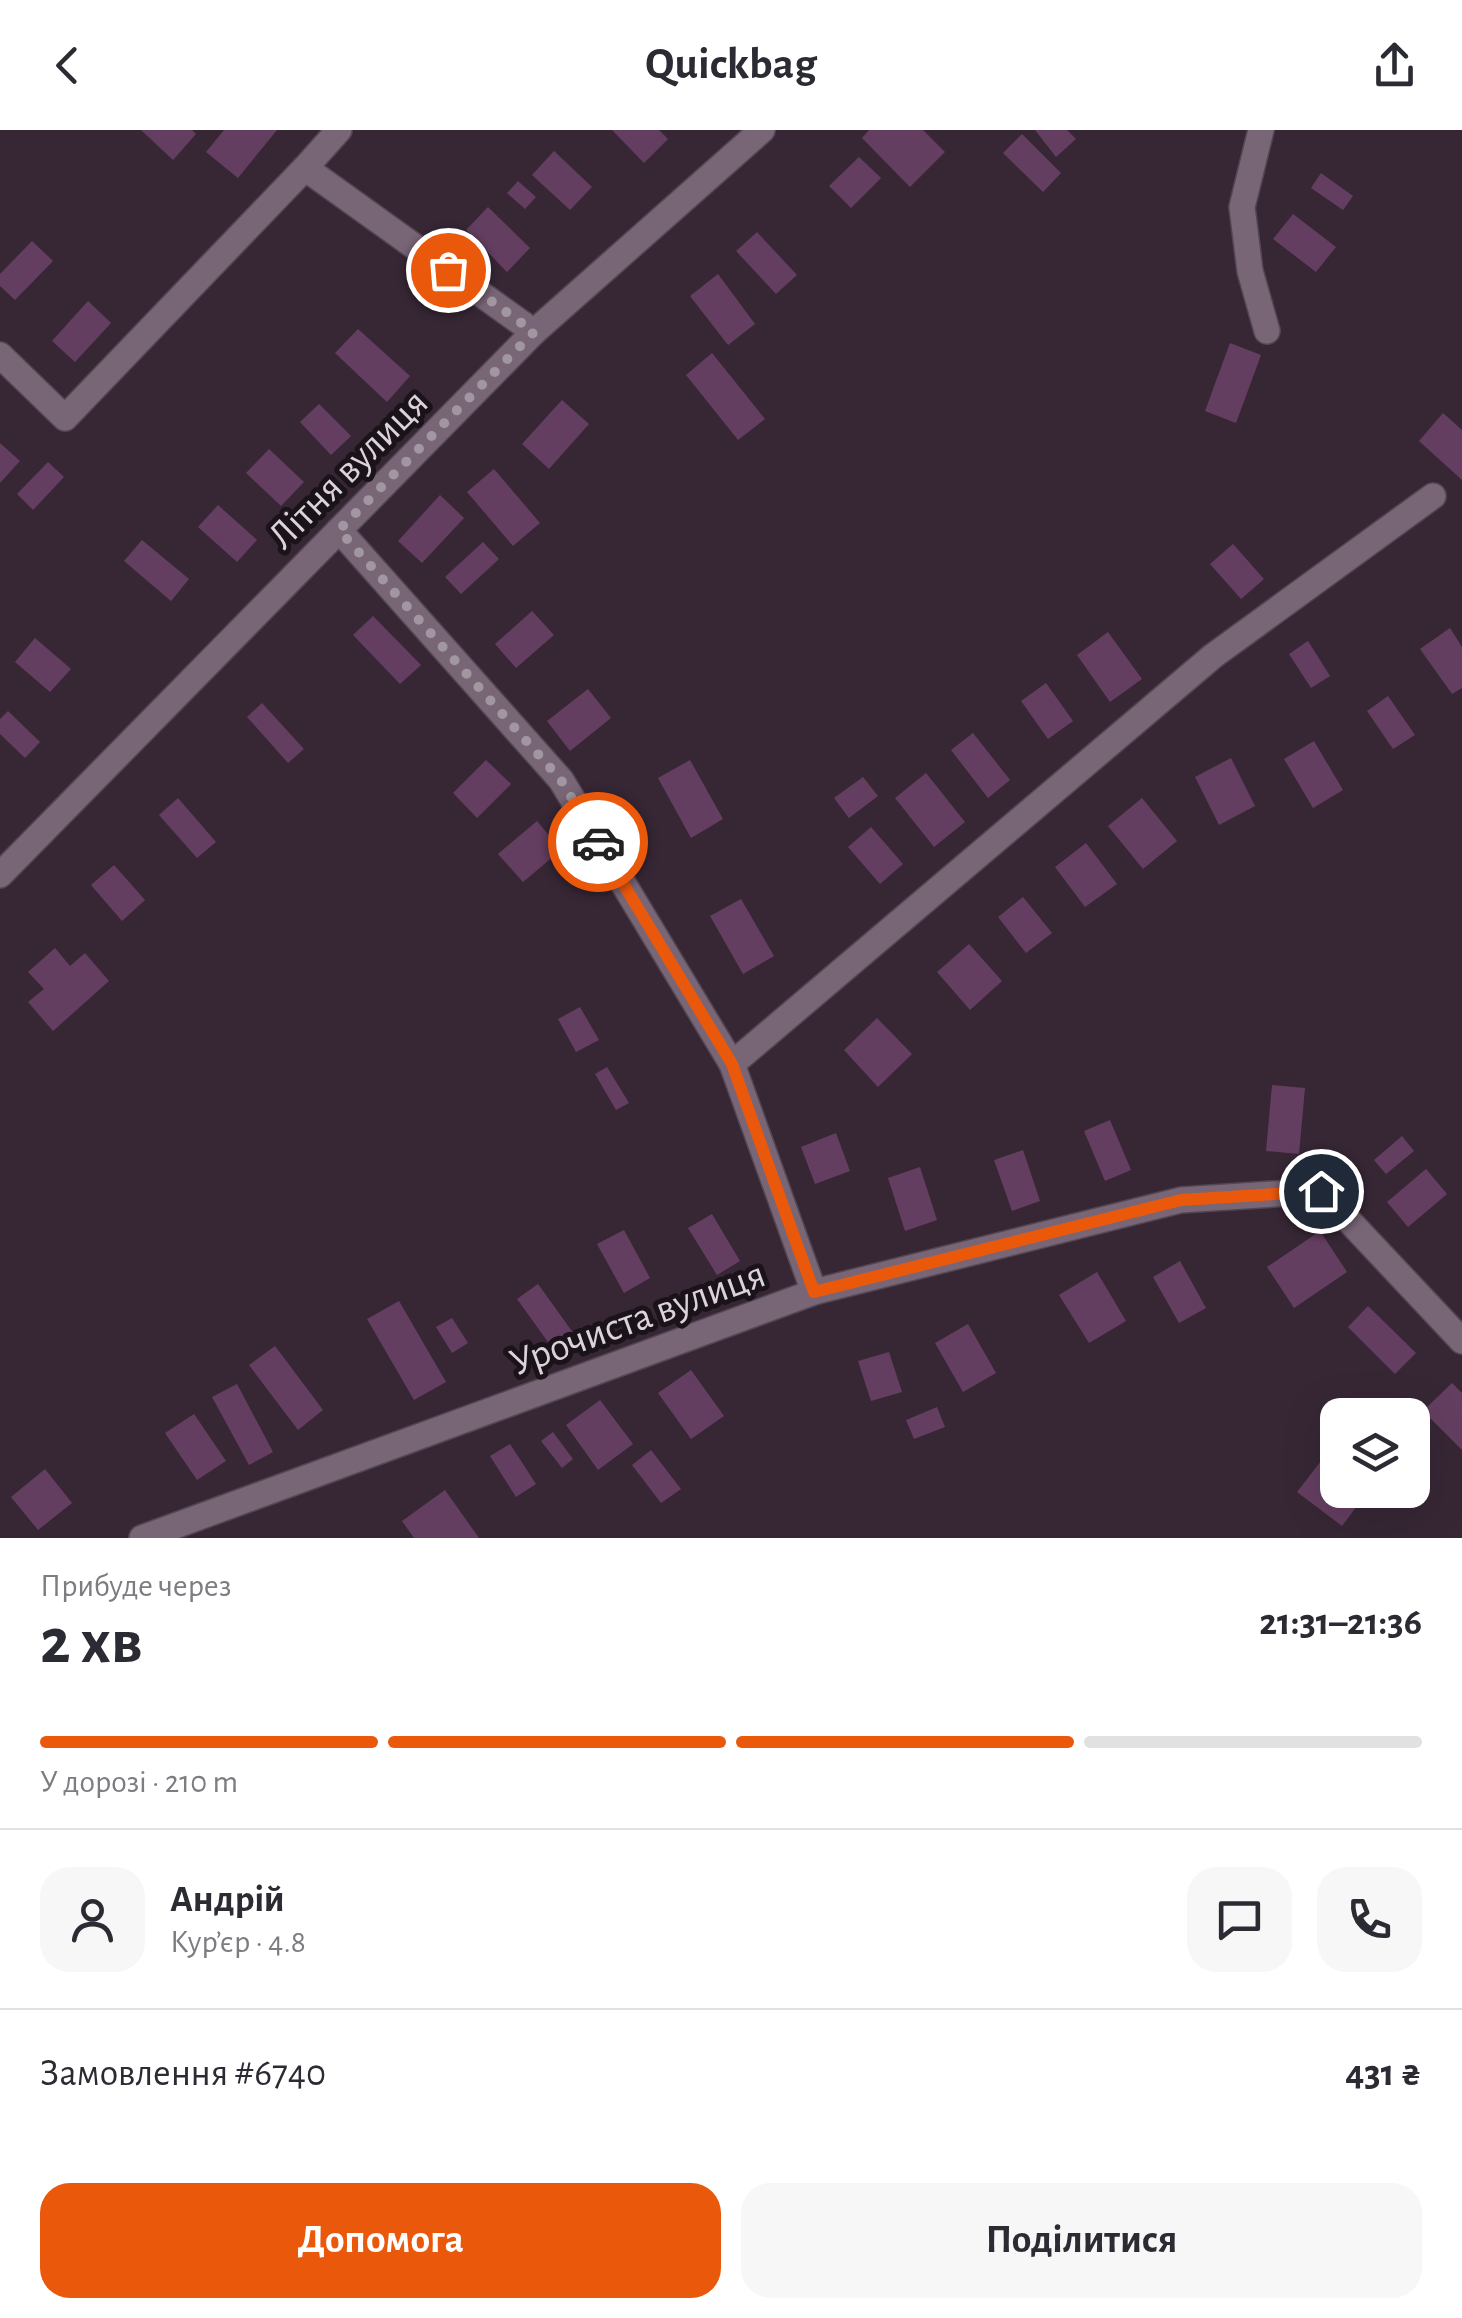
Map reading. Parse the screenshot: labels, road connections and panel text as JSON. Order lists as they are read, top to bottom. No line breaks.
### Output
{"streets":{"street":["Літня вулиця","Урочиста вулиця"]},"page":{"header":"Quickbag","heading":["2 хв","Прибуде через","21:31–21:36"],"panel":["Андрій","Кур’єр · 4.8","Замовлення #6740","431 ₴"],"bar":"У дорозі · 210 m","buttons":["Допомога","Поділитися"]}}
